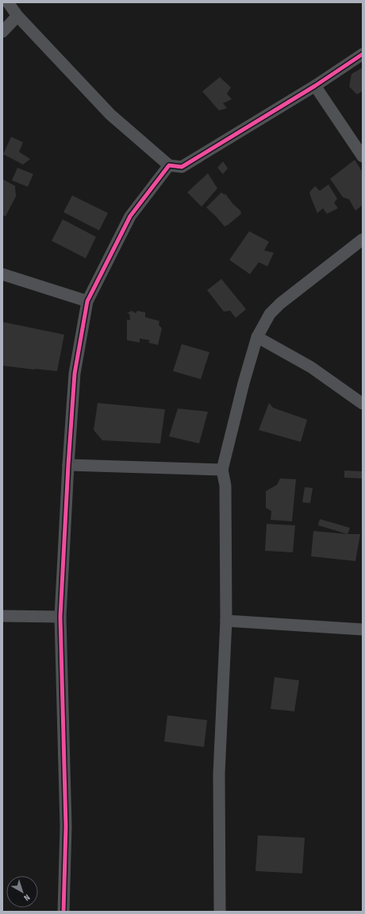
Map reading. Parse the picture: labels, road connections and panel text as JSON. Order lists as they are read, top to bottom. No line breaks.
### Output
{"north":"bottom right"}
